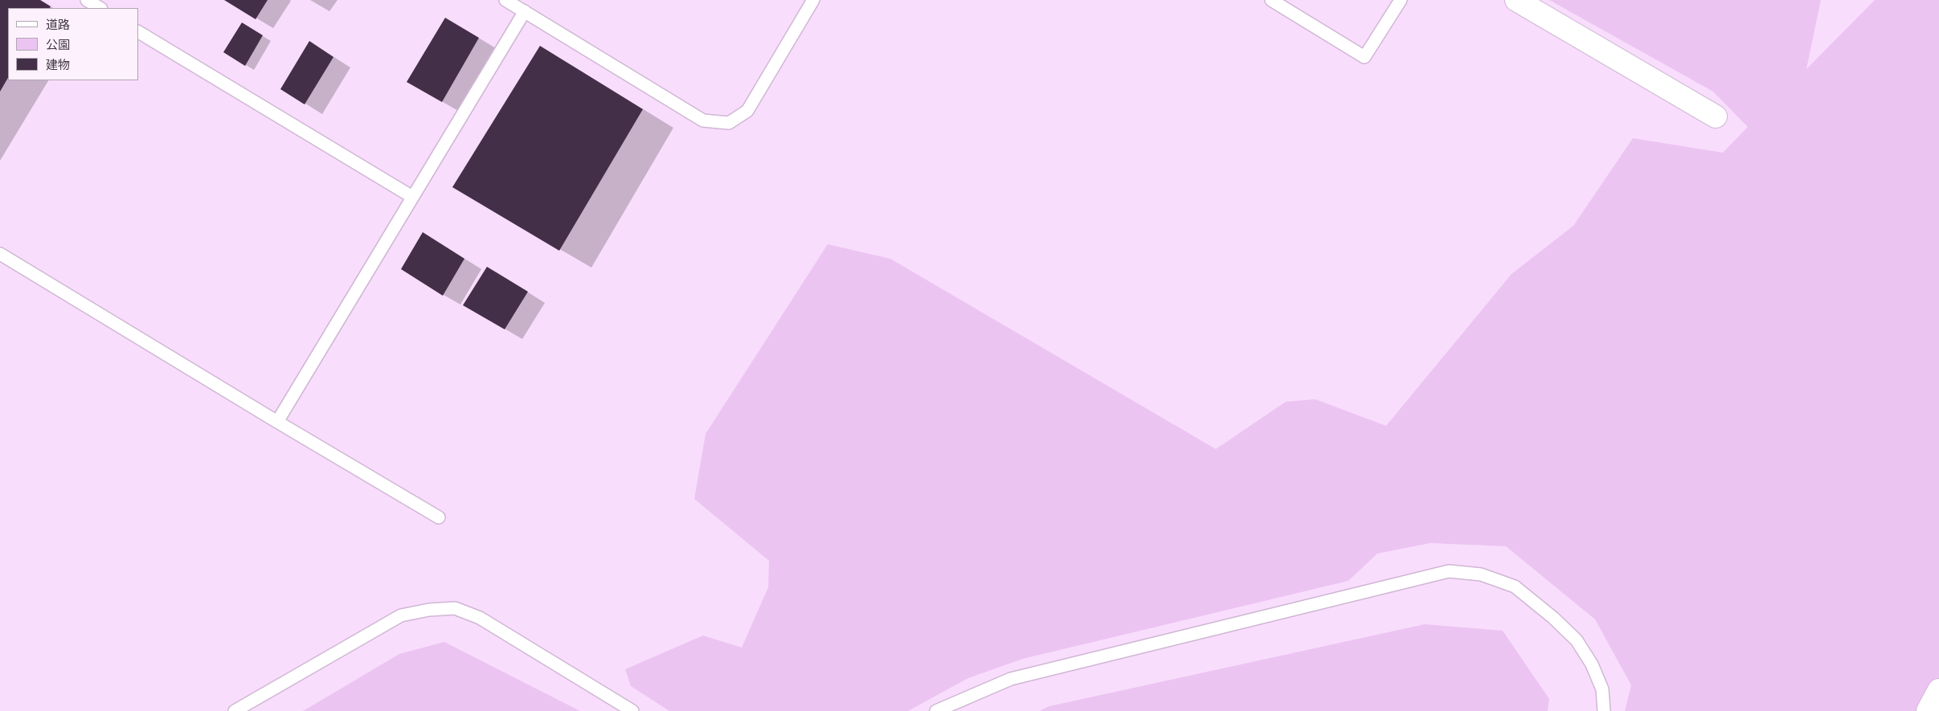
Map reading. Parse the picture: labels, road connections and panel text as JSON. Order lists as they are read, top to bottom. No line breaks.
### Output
{"legend":["道路","公園","建物"]}
